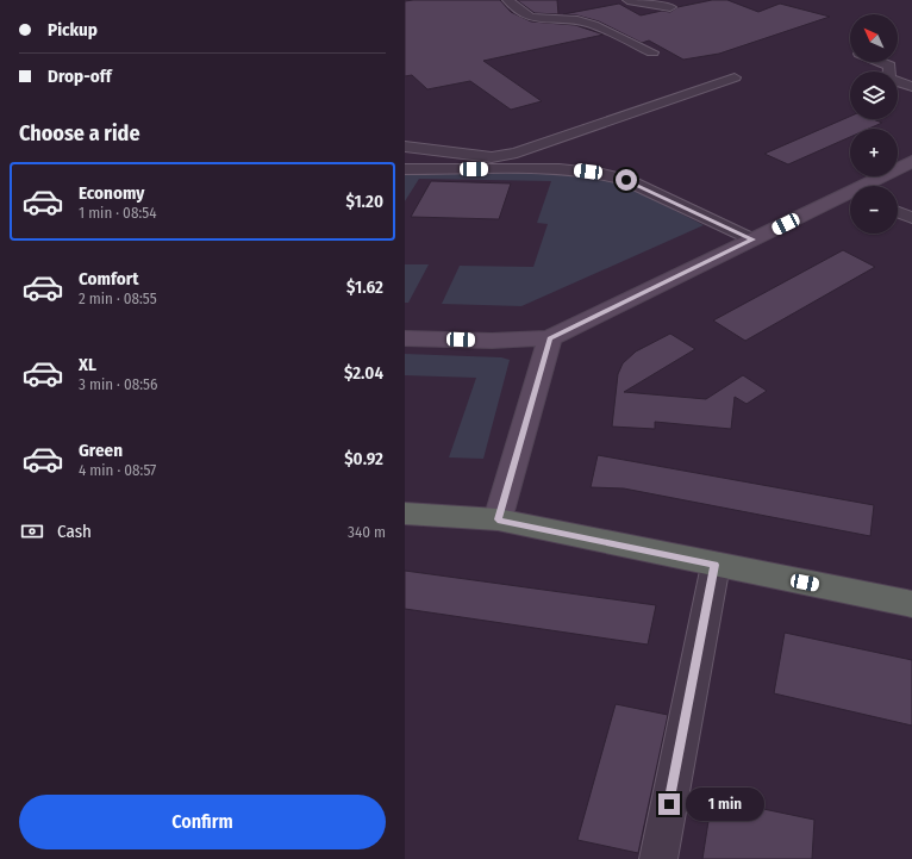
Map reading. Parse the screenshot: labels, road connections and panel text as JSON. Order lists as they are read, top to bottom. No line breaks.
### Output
{"north":"top left","page":{"banner":["Pickup","Drop-off"],"map_buttons":["+","−"],"heading":"Choose a ride","list":[{"name":"Economy","note":"1 min · 08:54","value":"$1.20"},{"name":"Comfort","note":"2 min · 08:55","value":"$1.62"},{"name":"XL","note":"3 min · 08:56","value":"$2.04"},{"name":"Green","note":"4 min · 08:57","value":"$0.92"}],"pay":["Cash","340 m"],"buttons":"Confirm","bubble":"1 min"}}
